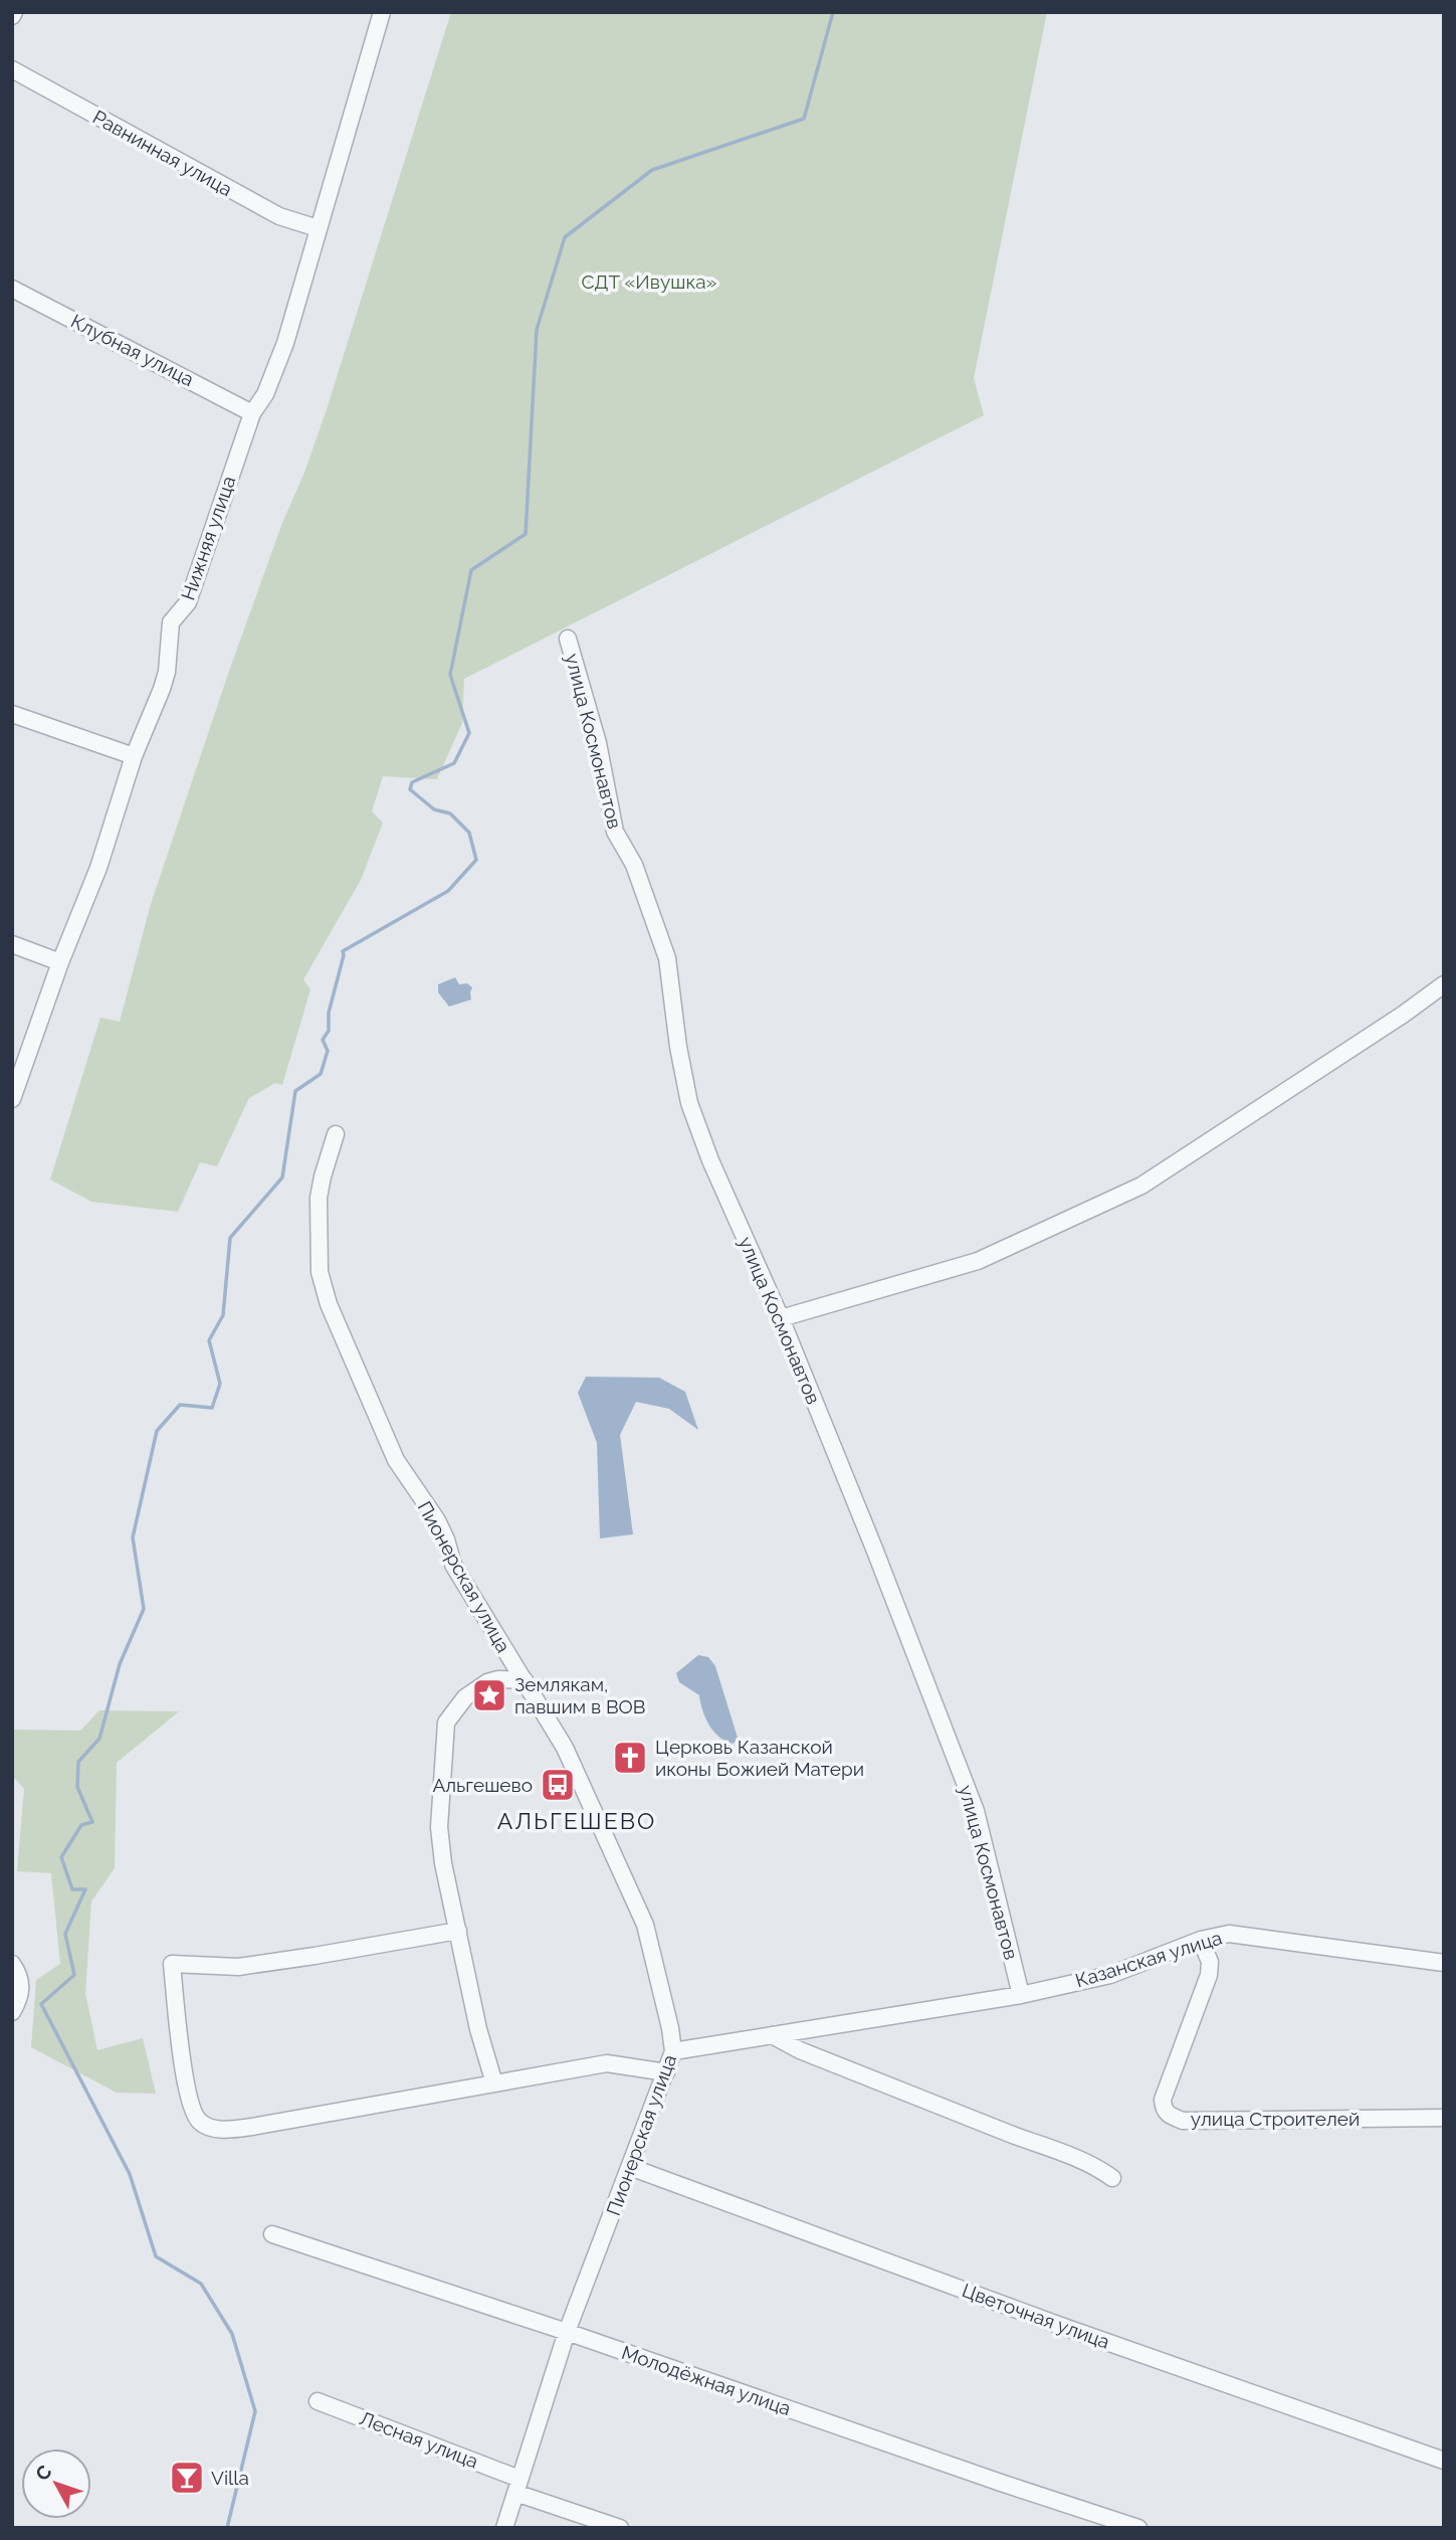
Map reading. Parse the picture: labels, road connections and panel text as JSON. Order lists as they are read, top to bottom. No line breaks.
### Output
{"streets":{"street":["Равнинная улица","Клубная улица","Нижняя улица","улица Космонавтов","Пионерская улица","Казанская улица","улица Строителей","Цветочная улица","Молодёжная улица","Лесная улица"]},"crossings":[["Равнинная улица","Нижняя улица"],["Клубная улица","Нижняя улица"],["улица Космонавтов","Казанская улица"],["Пионерская улица","Казанская улица"],["Пионерская улица","Цветочная улица"],["Пионерская улица","Молодёжная улица"],["Пионерская улица","Лесная улица"],["Казанская улица","улица Строителей"]],"districts":["АЛЬГЕШЕВО"],"parks":["СДТ «Ивушка»"],"places":{"place":["Землякам, павшим в ВОВ"],"church":["Церковь Казанской иконы Божией Матери"],"bus stop":["Альгешево"],"bar":["Villa"]},"north":"top left"}
